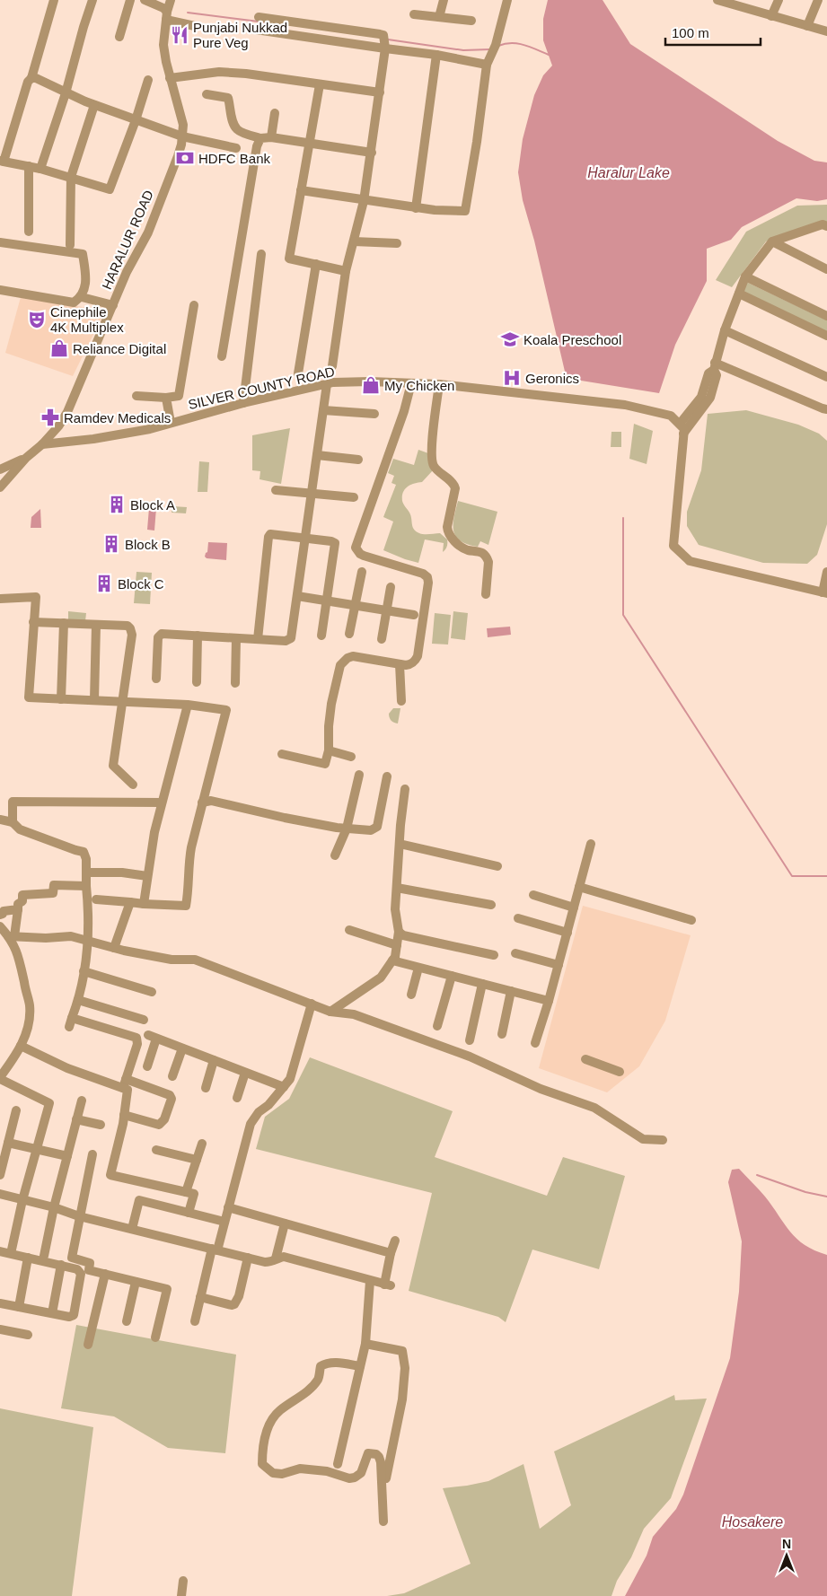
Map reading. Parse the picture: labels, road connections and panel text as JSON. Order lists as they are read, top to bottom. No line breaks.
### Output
{"streets":{"street":["HARALUR ROAD","SILVER COUNTY ROAD"]},"crossings":[["HARALUR ROAD","SILVER COUNTY ROAD"]],"water":["Haralur Lake","Hosakere"],"places":{"restaurant":["Punjabi Nukkad Pure Veg"],"bank":["HDFC Bank"],"theatre":["Cinephile 4K Multiplex"],"school or university":["Koala Preschool"],"shop":["Reliance Digital","My Chicken"],"hospital":["Geronics"],"pharmacy":["Ramdev Medicals"],"building":["Block A","Block B","Block C"]},"scale_bar":"100 m","north":"top"}
